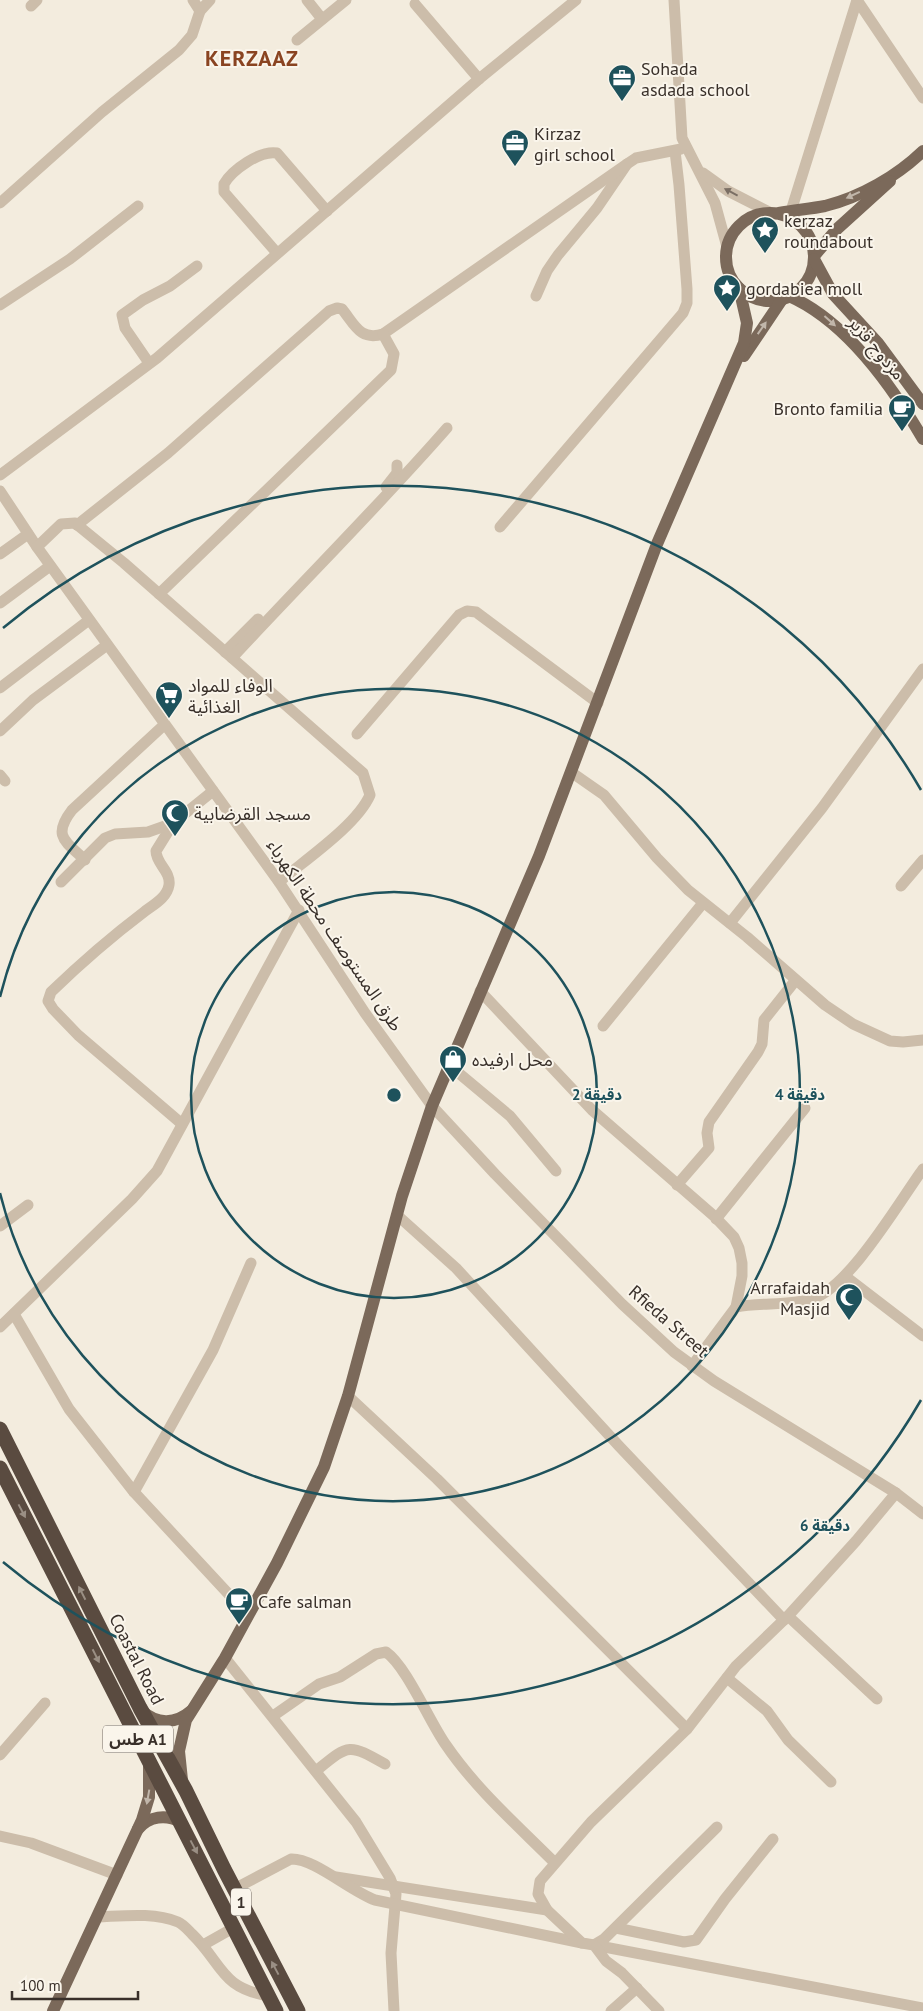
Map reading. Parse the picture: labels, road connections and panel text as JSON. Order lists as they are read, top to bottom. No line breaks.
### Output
{"streets":{"highway":["Coastal Road","طس A1","1"],"main road":["مزدوج قزير"],"street":["طرق المستوصف محطة الكهرباء","Rfieda Street"]},"crossings":[["طرق المستوصف محطة الكهرباء","Rfieda Street"]],"districts":["KERZAAZ"],"places":{"office":["Sohada asdada school","Kirzaz girl school"],"place":["kerzaz roundabout","gordabiea moll"],"cafe":["Bronto familia","Cafe salman"],"supermarket":["الوفاء للمواد الغذائية"],"mosque":["مسجد القرضابية","Arrafaidah Masjid"],"shop":["محل ارفيده"]},"scale_bar":"100 m","rings":["2 دقيقة","4 دقيقة","6 دقيقة"]}
